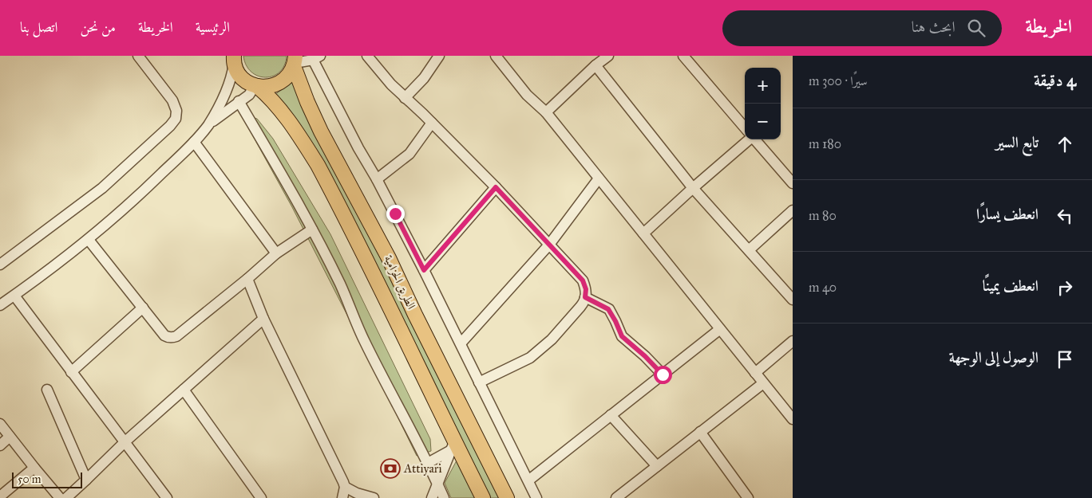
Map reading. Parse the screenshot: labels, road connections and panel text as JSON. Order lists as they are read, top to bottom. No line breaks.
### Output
{"streets":{"highway":["الطريق الحزامية"]},"places":{"bank":["Attiyari"]},"scale_bar":"50 m","page":{"header":"الخريطة","search":"ابحث هنا","nav":["الرئيسية","الخريطة","من نحن","اتصل بنا"],"heading":["4 دقيقة","سيرًا · 300 m"],"map_buttons":["+","−"],"list":[["تابع السير","180 m"],["انعطف يسارًا","80 m"],["انعطف يمينًا","40 m"],"الوصول إلى الوجهة"],"scale":"50 m"}}
